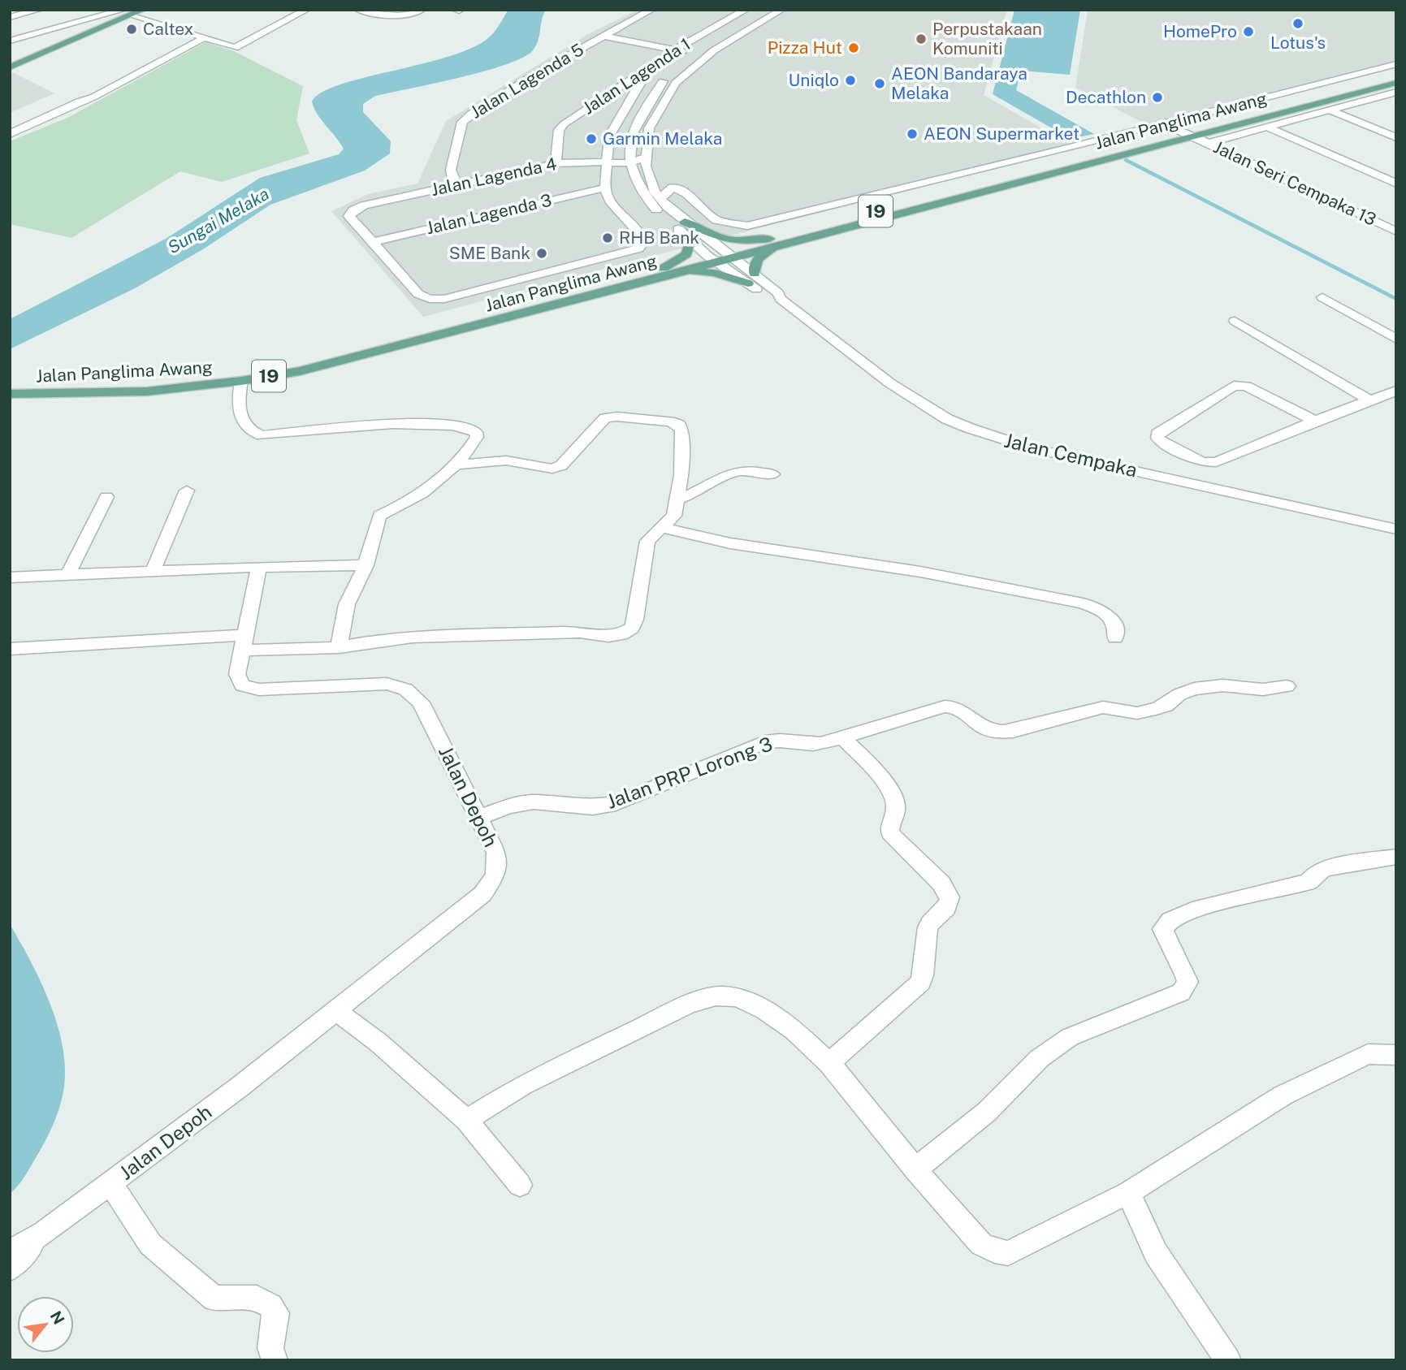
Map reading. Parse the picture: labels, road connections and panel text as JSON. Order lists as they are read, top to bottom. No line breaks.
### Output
{"streets":{"main road":["Jalan Panglima Awang","19"],"street":["Jalan Lagenda 1","Jalan Lagenda 5","Jalan Lagenda 4","Jalan Seri Cempaka 13","Jalan Lagenda 3","Jalan Cempaka","Jalan PRP Lorong 3","Jalan Depoh"]},"crossings":[["Jalan Lagenda 1","Jalan Lagenda 4"],["Jalan Lagenda 5","Jalan Lagenda 4"],["Jalan Panglima Awang","Jalan Seri Cempaka 13"],["Jalan Panglima Awang","Jalan Cempaka"],["Jalan Lagenda 4","Jalan Lagenda 3"],["Jalan Lagenda 4","Jalan Cempaka"],["Jalan PRP Lorong 3","Jalan Depoh"]],"water":["Sungai Melaka"],"places":["Lotus's","Caltex","HomePro","Perpustakaan Komuniti","Pizza Hut","Uniqlo","AEON Bandaraya Melaka","Decathlon","AEON Supermarket","Garmin Melaka","RHB Bank","SME Bank"],"north":"top right"}
